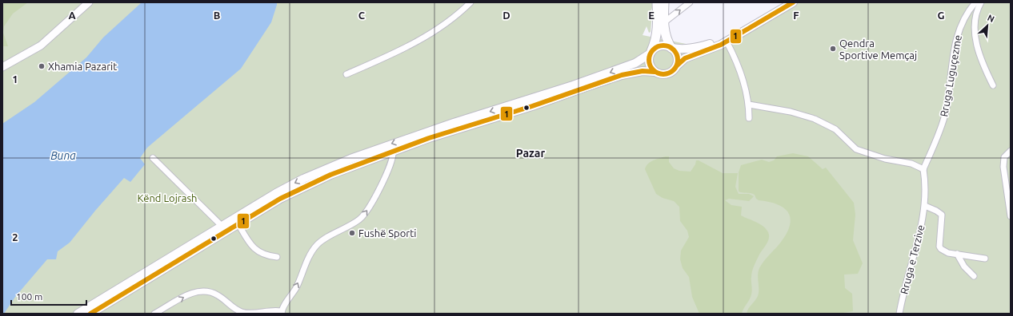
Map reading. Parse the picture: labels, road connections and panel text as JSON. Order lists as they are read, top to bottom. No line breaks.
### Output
{"streets":{"street":["Rruga Luguçezme","Rruga e Terzive"]},"crossings":[["Rruga Luguçezme","Rruga e Terzive"]],"districts":["Pazar"],"water":["Buna"],"parks":["Kënd Lojrash"],"places":["Qendra Sportive Memçaj","Xhamia Pazarit","Fushë Sporti"],"lines":["transit line 1"],"scale_bar":"100 m","north":"top right","grid":{"columns":["A","B","C","D","E","F","G"],"rows":["1","2"]}}
